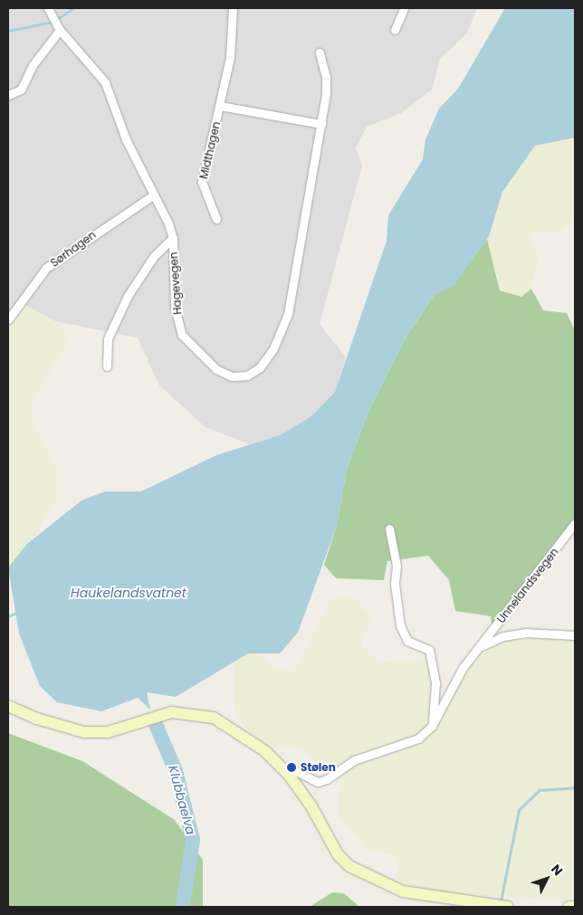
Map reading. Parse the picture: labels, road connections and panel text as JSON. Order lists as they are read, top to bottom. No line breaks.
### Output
{"streets":{"street":["Midthagen","Sørhagen","Hagevegen","Unnelandsvegen"]},"crossings":[["Midthagen","Hagevegen"],["Sørhagen","Hagevegen"]],"water":["Haukelandsvatnet","Klubbaelva"],"places":["Stølen"],"north":"top right"}
